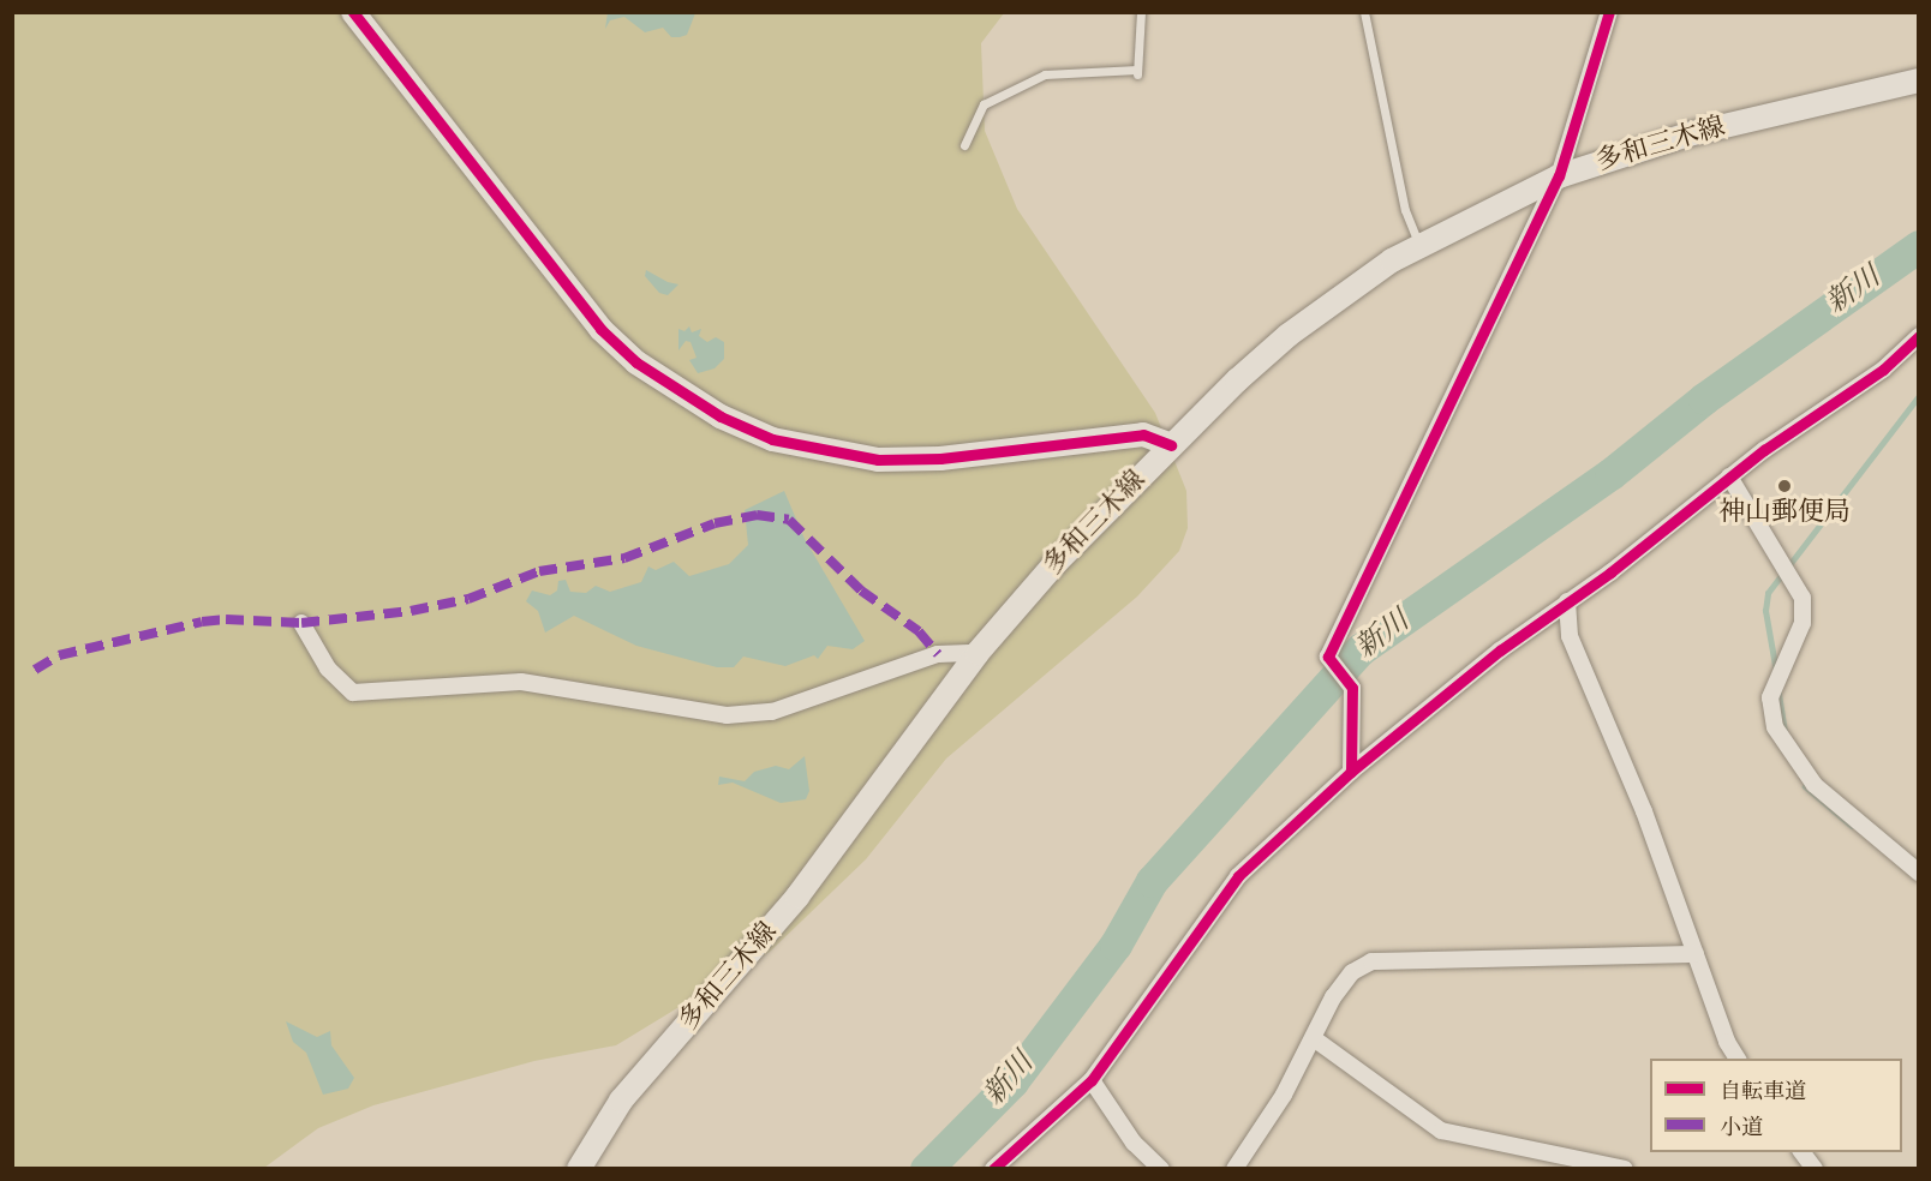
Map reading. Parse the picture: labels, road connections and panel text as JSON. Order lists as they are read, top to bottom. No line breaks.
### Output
{"streets":{"main road":["多和三木線"]},"water":["新川"],"places":["神山郵便局"],"legend":["自転車道","小道"]}
